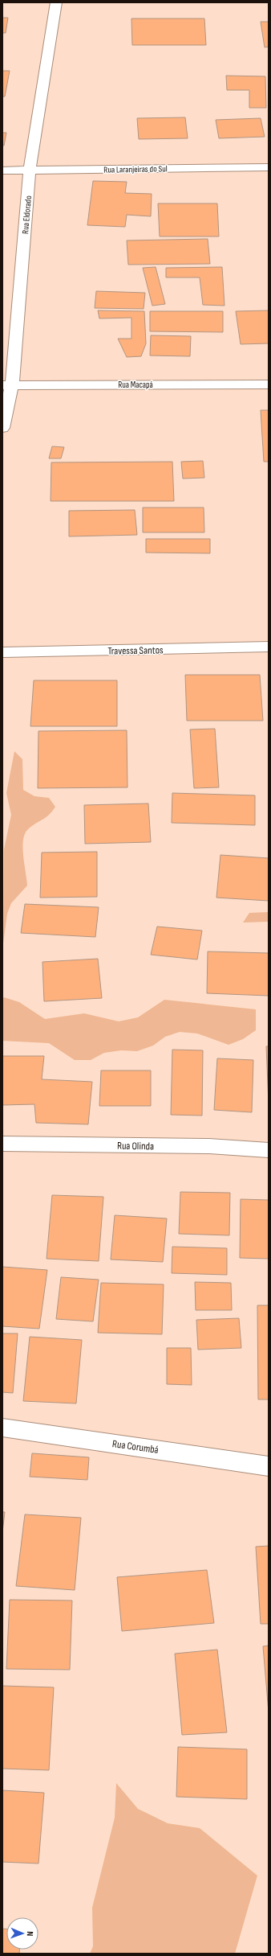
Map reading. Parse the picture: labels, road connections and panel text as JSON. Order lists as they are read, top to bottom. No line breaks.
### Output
{"streets":{"street":["Rua Laranjeiras do Sul","Rua Eldorado","Rua Macapá","Travessa Santos","Rua Olinda","Rua Corumbá"]},"crossings":[["Rua Laranjeiras do Sul","Rua Eldorado"],["Rua Eldorado","Rua Macapá"]],"north":"right"}
